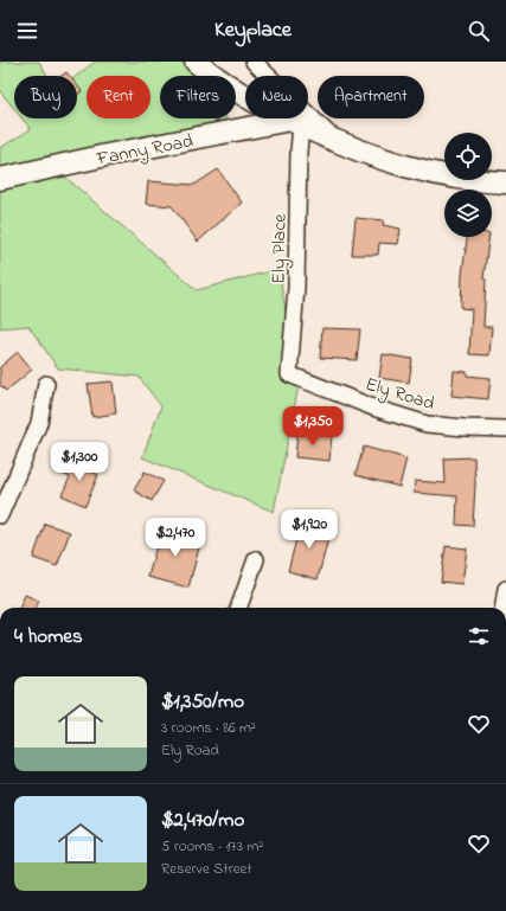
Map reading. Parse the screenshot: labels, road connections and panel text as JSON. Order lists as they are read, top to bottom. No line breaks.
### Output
{"streets":{"main road":["Fanny Road"],"street":["Ely Place","Ely Road"]},"crossings":[["Fanny Road","Ely Place"],["Ely Place","Ely Road"]],"page":{"header":"Keyplace","chip":["Buy","Rent","Filters","New","Apartment"],"price":["$1,350","$1,300","$1,920","$2,470"],"heading":"4 homes","list":[{"name":"$1,350/mo","note":"3 rooms · 86 m² · Ely Road"},{"name":"$2,470/mo","note":"5 rooms · 173 m² · Reserve Street"}]}}
